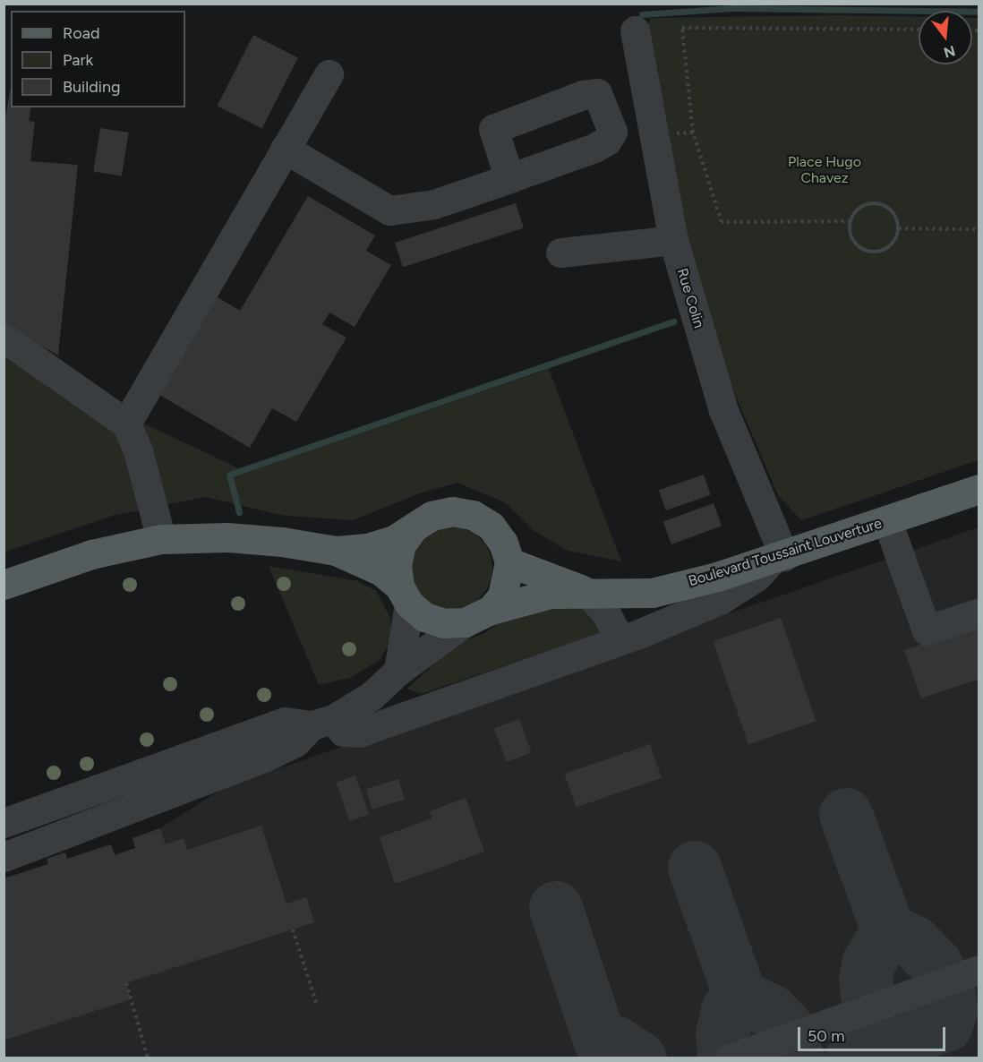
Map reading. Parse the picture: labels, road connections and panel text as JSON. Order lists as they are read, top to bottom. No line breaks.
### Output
{"streets":{"main road":["Boulevard Toussaint Louverture"],"lane":["Rue Colin"]},"crossings":[["Rue Colin","Boulevard Toussaint Louverture"]],"parks":["Place Hugo Chavez"],"legend":["Road","Park","Building"],"scale_bar":"50 m","north":"bottom"}
